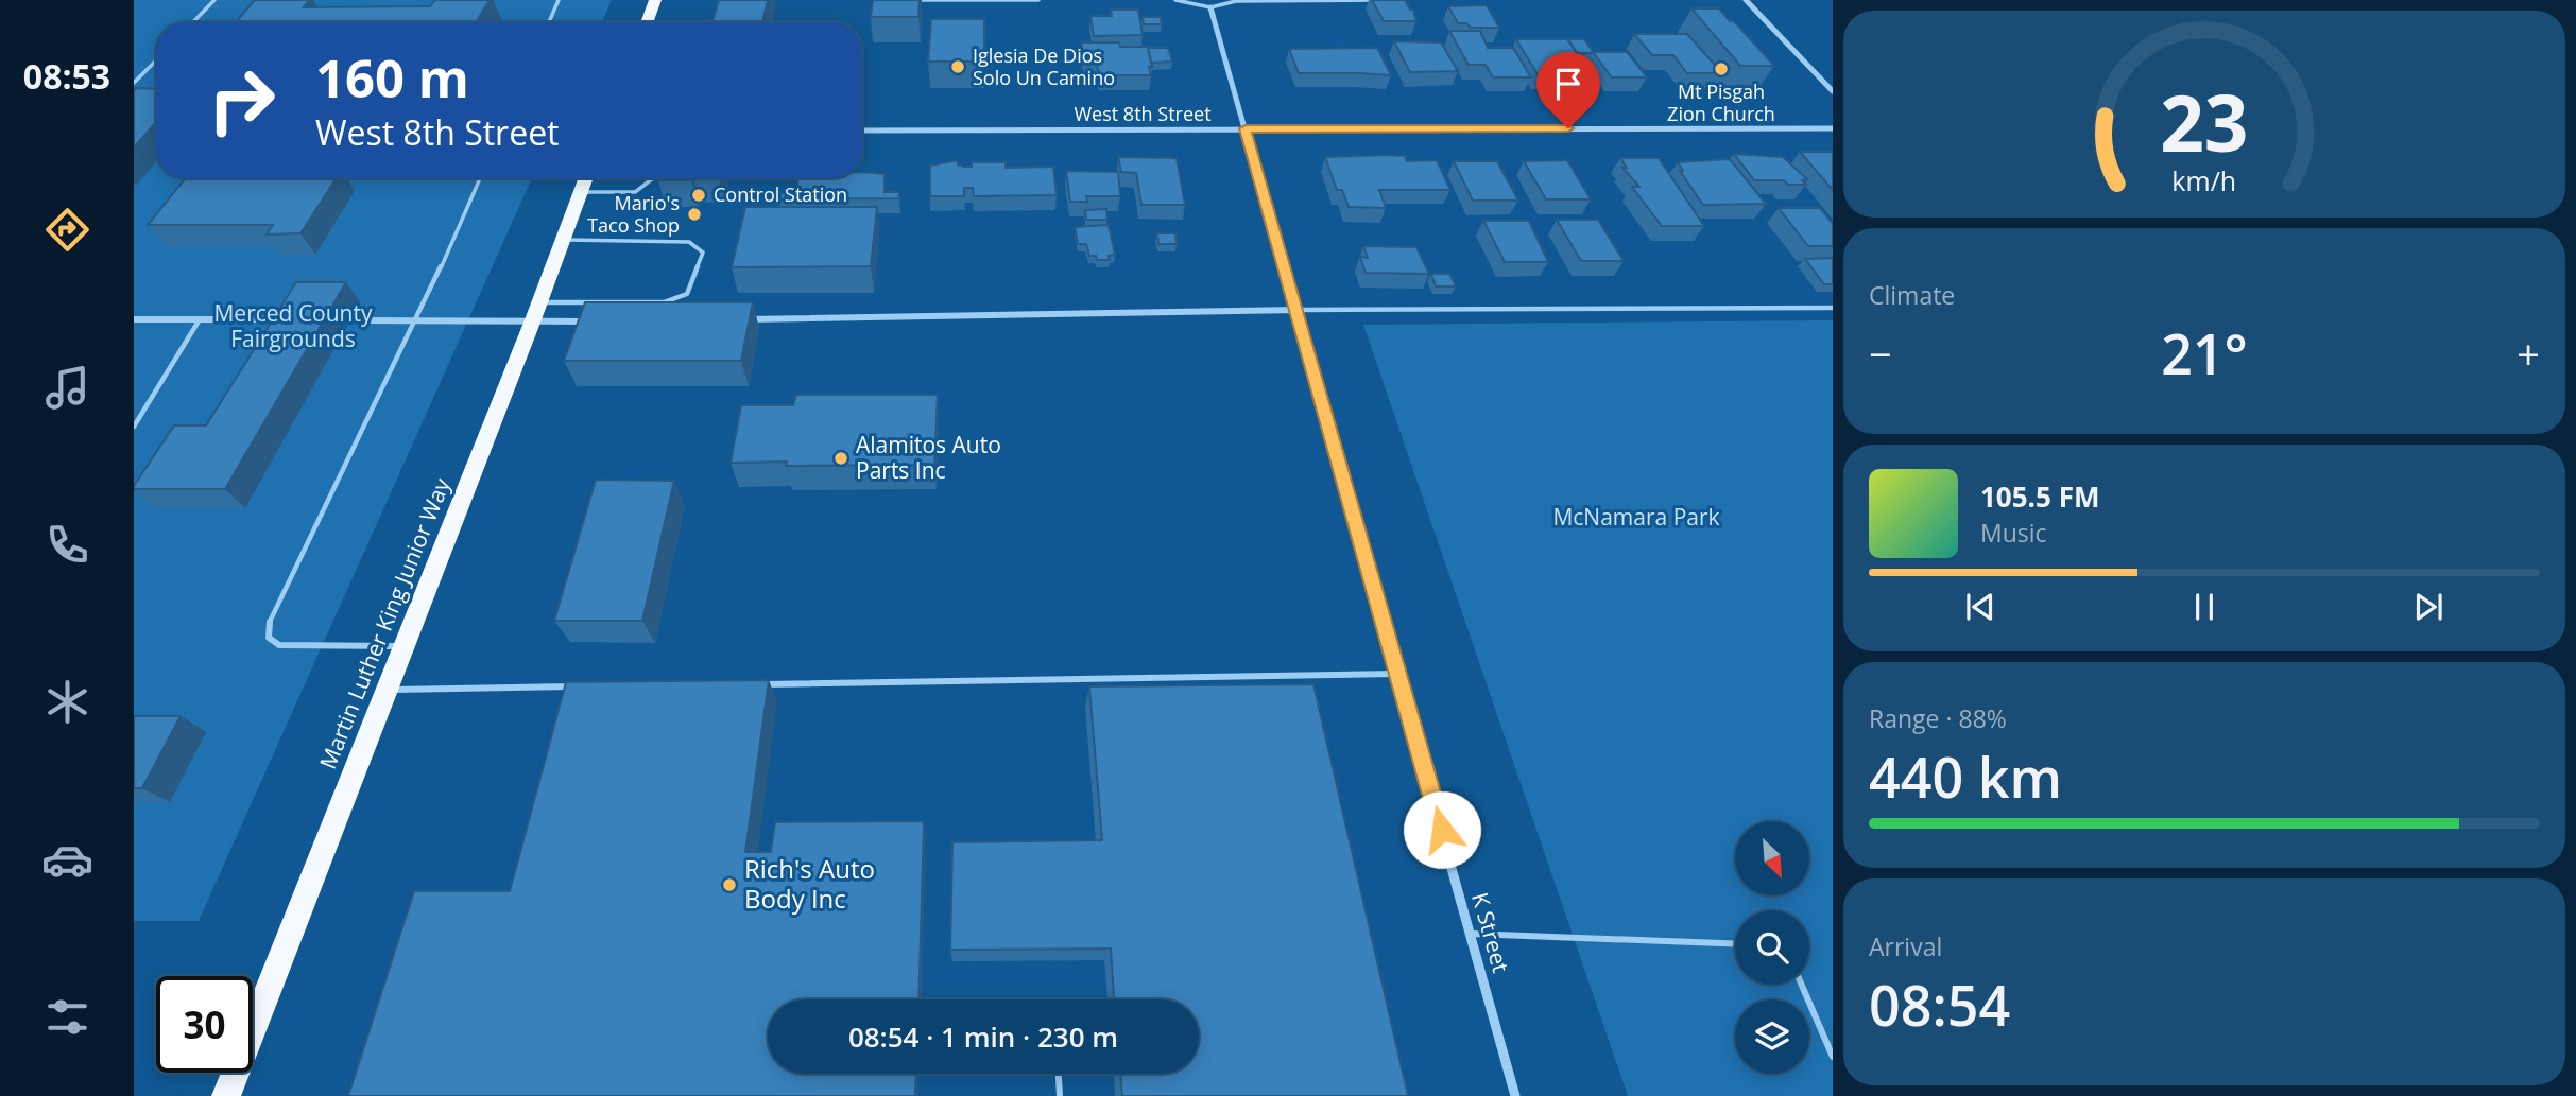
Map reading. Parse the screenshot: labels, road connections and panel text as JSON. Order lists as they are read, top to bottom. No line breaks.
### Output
{"streets":{"highway":["Martin Luther King Junior Way"],"street":["West 8th Street","K Street"]},"crossings":[["West 8th Street","K Street"]],"parks":["Merced County Fairgrounds","McNamara Park"],"places":["Iglesia De Dios Solo Un Camino","Mt Pisgah Zion Church","Control Station","Mario's Taco Shop","Alamitos Auto Parts Inc","Rich's Auto Body Inc"],"north":"bottom right","page":{"tabs":"08:53","turn":["160 m","West 8th Street"],"tile":["Climate",["Range · 88%","440 km"],["Arrival","08:54"]],"heat":["−","21°","+"],"song":["105.5 FM","Music"],"limit":"30","trip":"08:54 · 1 min · 230 m","gauge":["23","km/h"]}}
